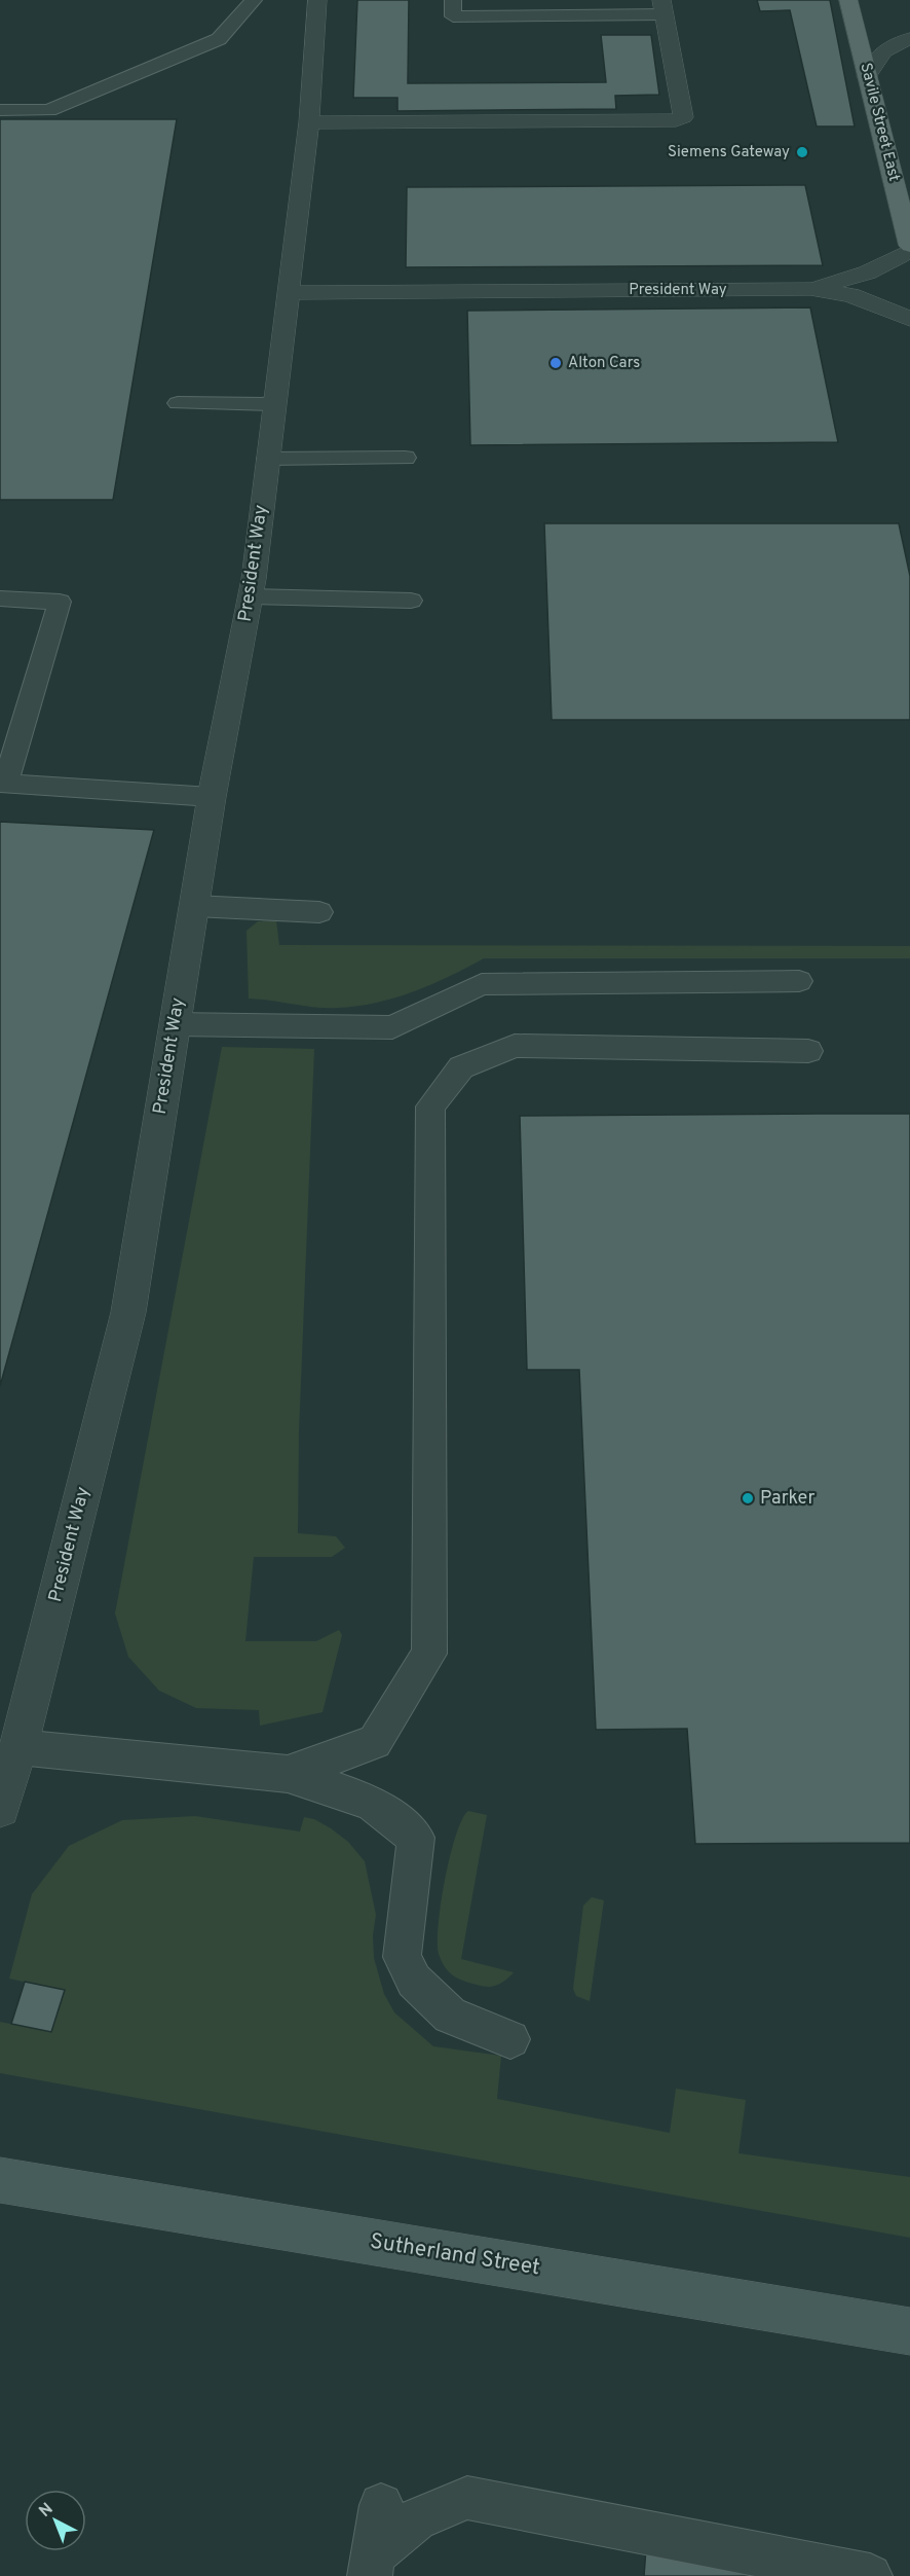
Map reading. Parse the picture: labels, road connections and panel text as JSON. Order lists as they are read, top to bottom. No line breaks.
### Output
{"streets":{"main road":["Savile Street East","Sutherland Street"],"street":["President Way"]},"crossings":[["Savile Street East","President Way"]],"places":["Siemens Gateway","Alton Cars","Parker"],"north":"top left"}
